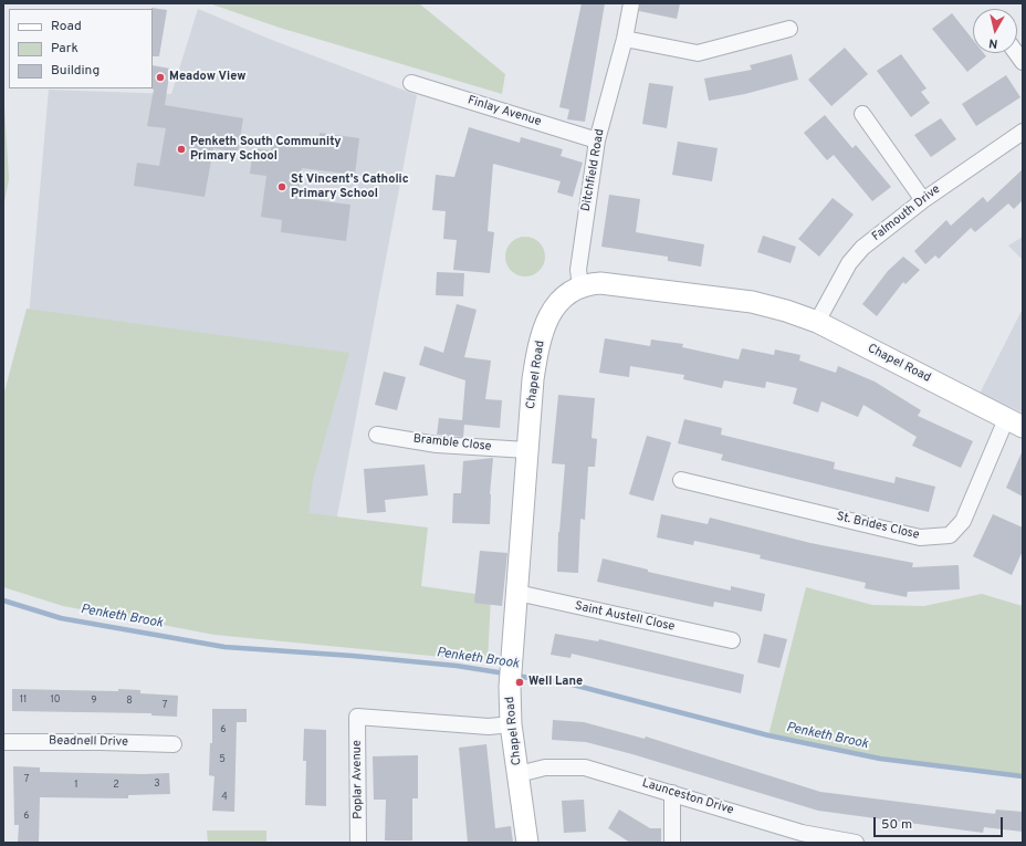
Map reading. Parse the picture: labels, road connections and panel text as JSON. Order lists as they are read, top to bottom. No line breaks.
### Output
{"streets":{"street":["Finlay Avenue","Ditchfield Road","Falmouth Drive","Chapel Road","Bramble Close","St. Brides Close","Saint Austell Close","Beadnell Drive","Poplar Avenue","Launceston Drive"]},"crossings":[["Finlay Avenue","Ditchfield Road"],["Ditchfield Road","Chapel Road"],["Falmouth Drive","Chapel Road"],["Chapel Road","Bramble Close"],["Chapel Road","St. Brides Close"],["Chapel Road","Saint Austell Close"],["Chapel Road","Poplar Avenue"],["Chapel Road","Launceston Drive"]],"water":["Penketh Brook"],"places":["Meadow View","Penketh South Community Primary School","St Vincent's Catholic Primary School","Well Lane"],"house_numbers":["11","10","9","8","7","6","5","7","3","1","2","4","6"],"legend":["Road","Park","Building"],"scale_bar":"50 m","north":"bottom"}
